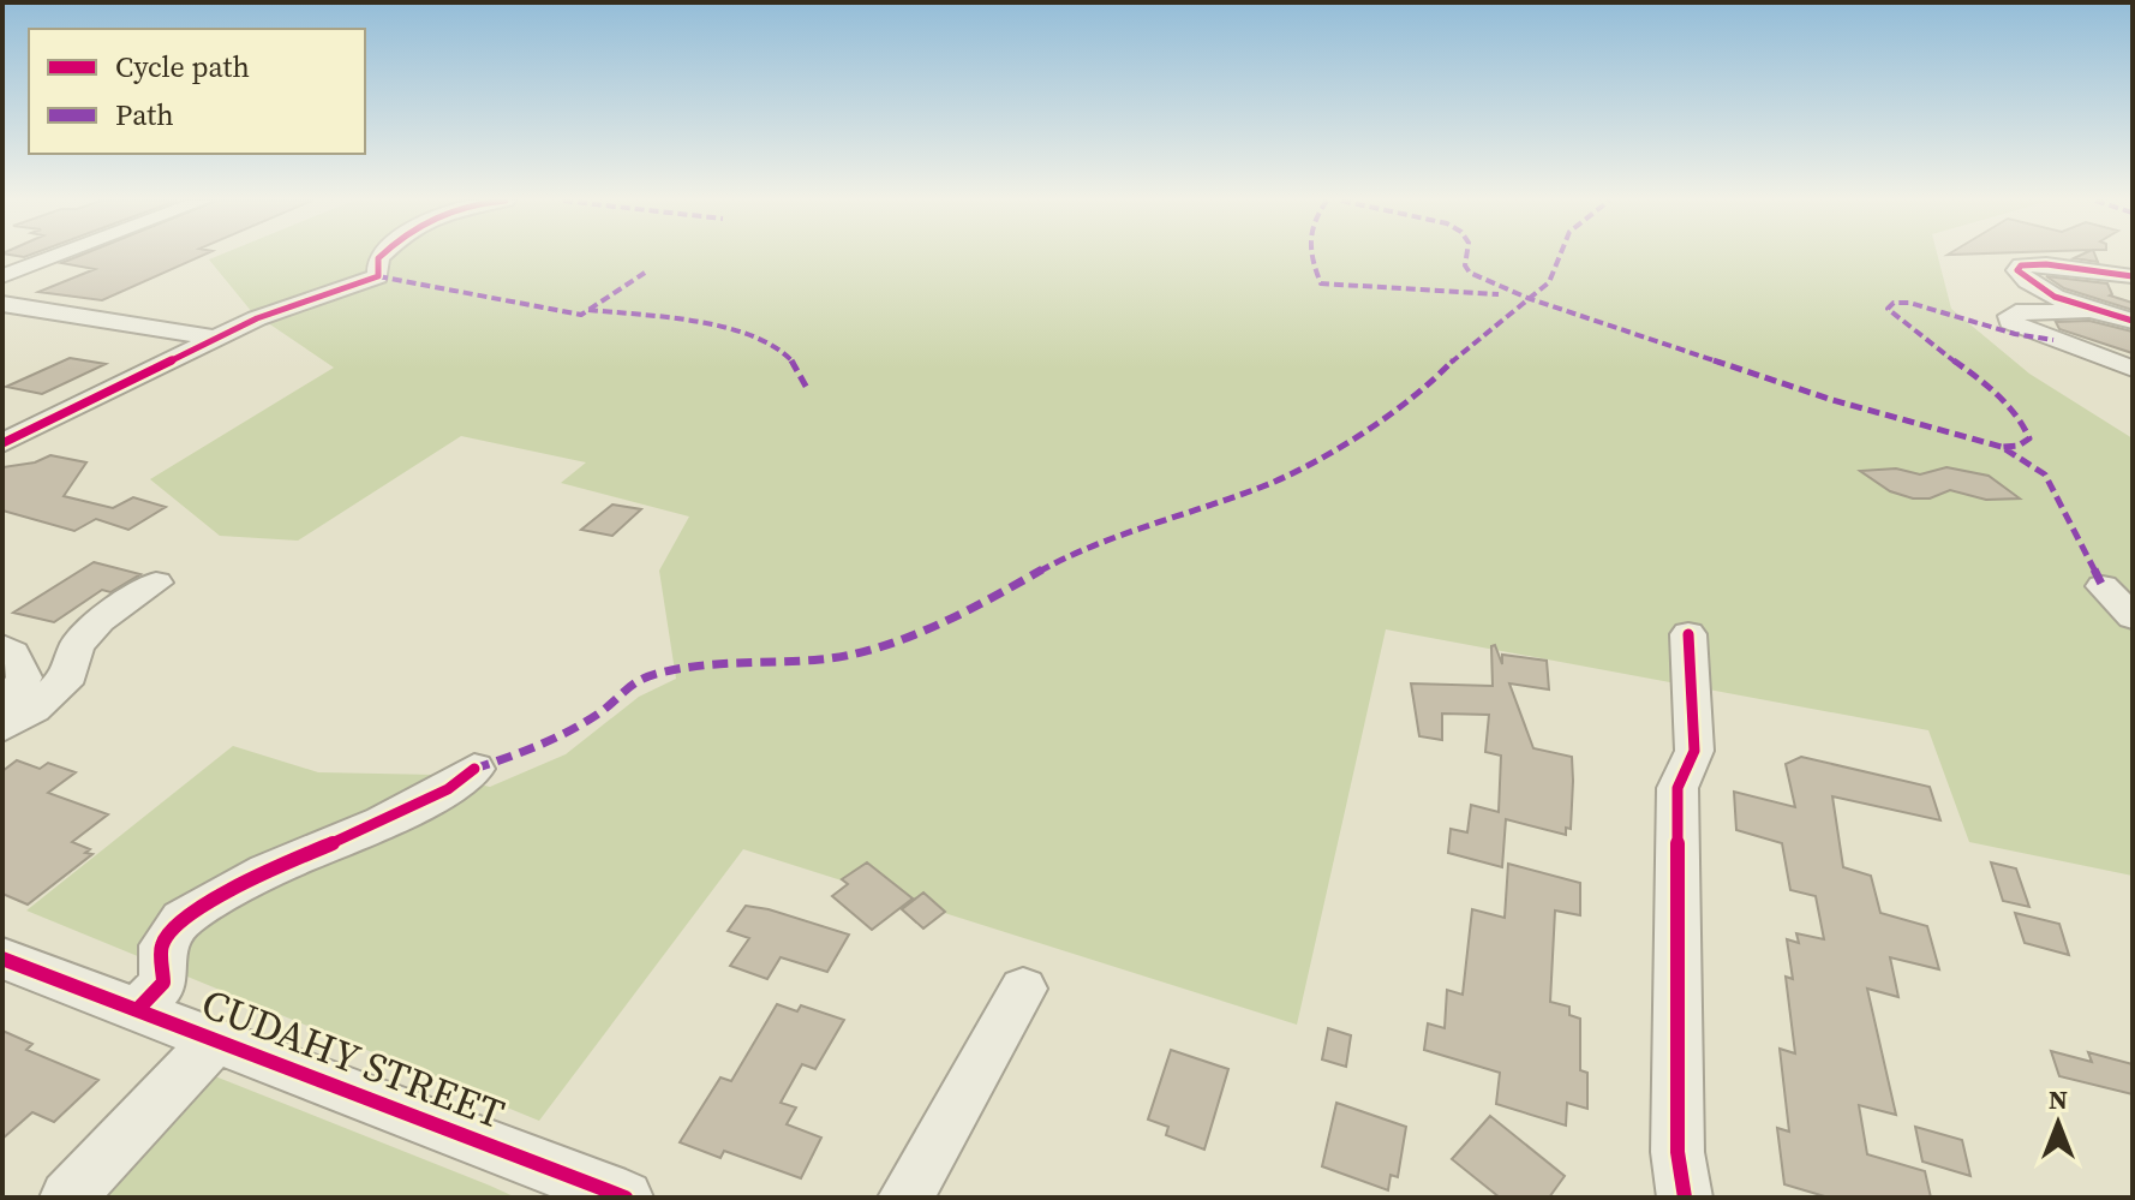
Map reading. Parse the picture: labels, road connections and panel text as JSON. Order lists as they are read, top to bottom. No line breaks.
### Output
{"streets":{"street":["CUDAHY STREET"]},"legend":["Cycle path","Path"],"north":"top"}
